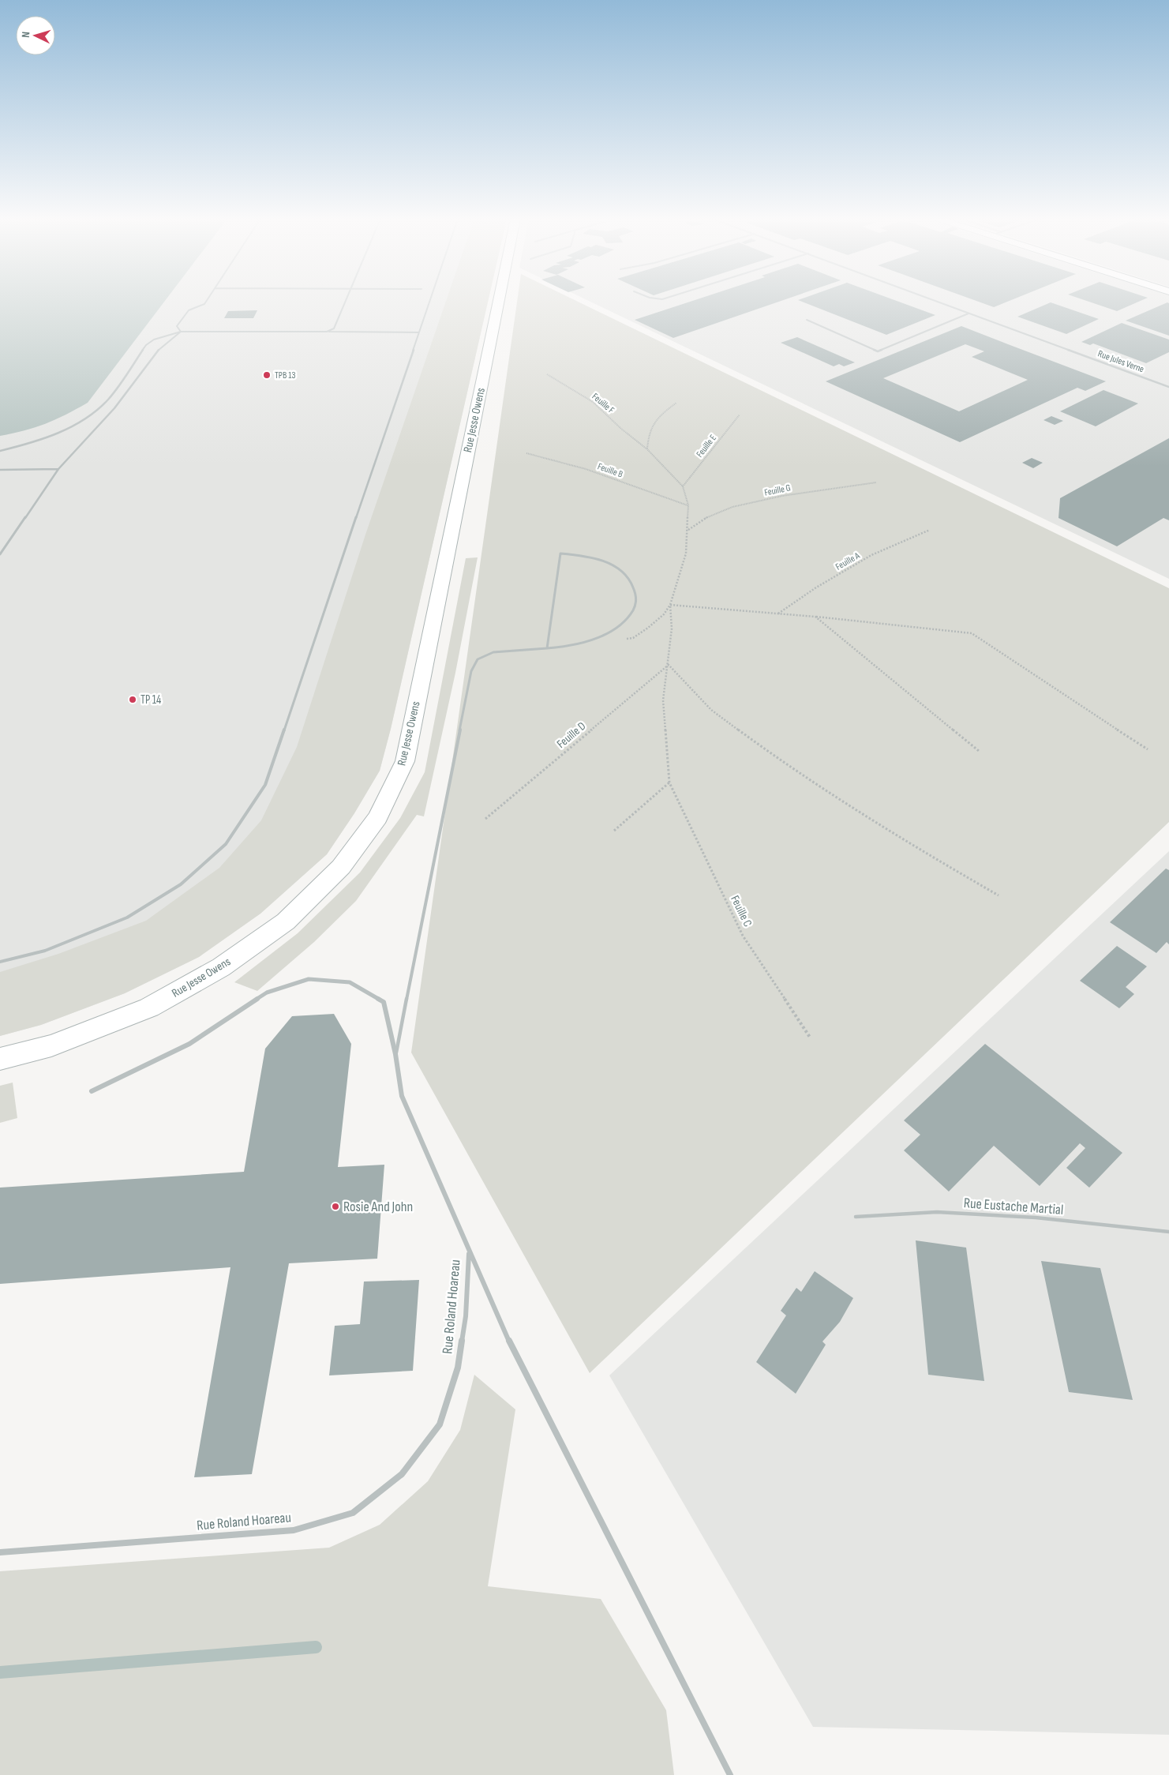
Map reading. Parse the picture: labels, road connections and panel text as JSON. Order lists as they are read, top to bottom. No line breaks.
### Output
{"streets":{"main road":["Rue Jesse Owens"],"street":["Rue Roland Hoareau"],"lane":["Rue Jules Verne","Rue Eustache Martial"],"path":["Feuille F","Feuille E","Feuille B","Feuille G","Feuille A","Feuille D","Feuille C"]},"crossings":[["Feuille F","Feuille E"]],"places":["TPB 13","TP 14","Rosie And John"],"north":"left"}
